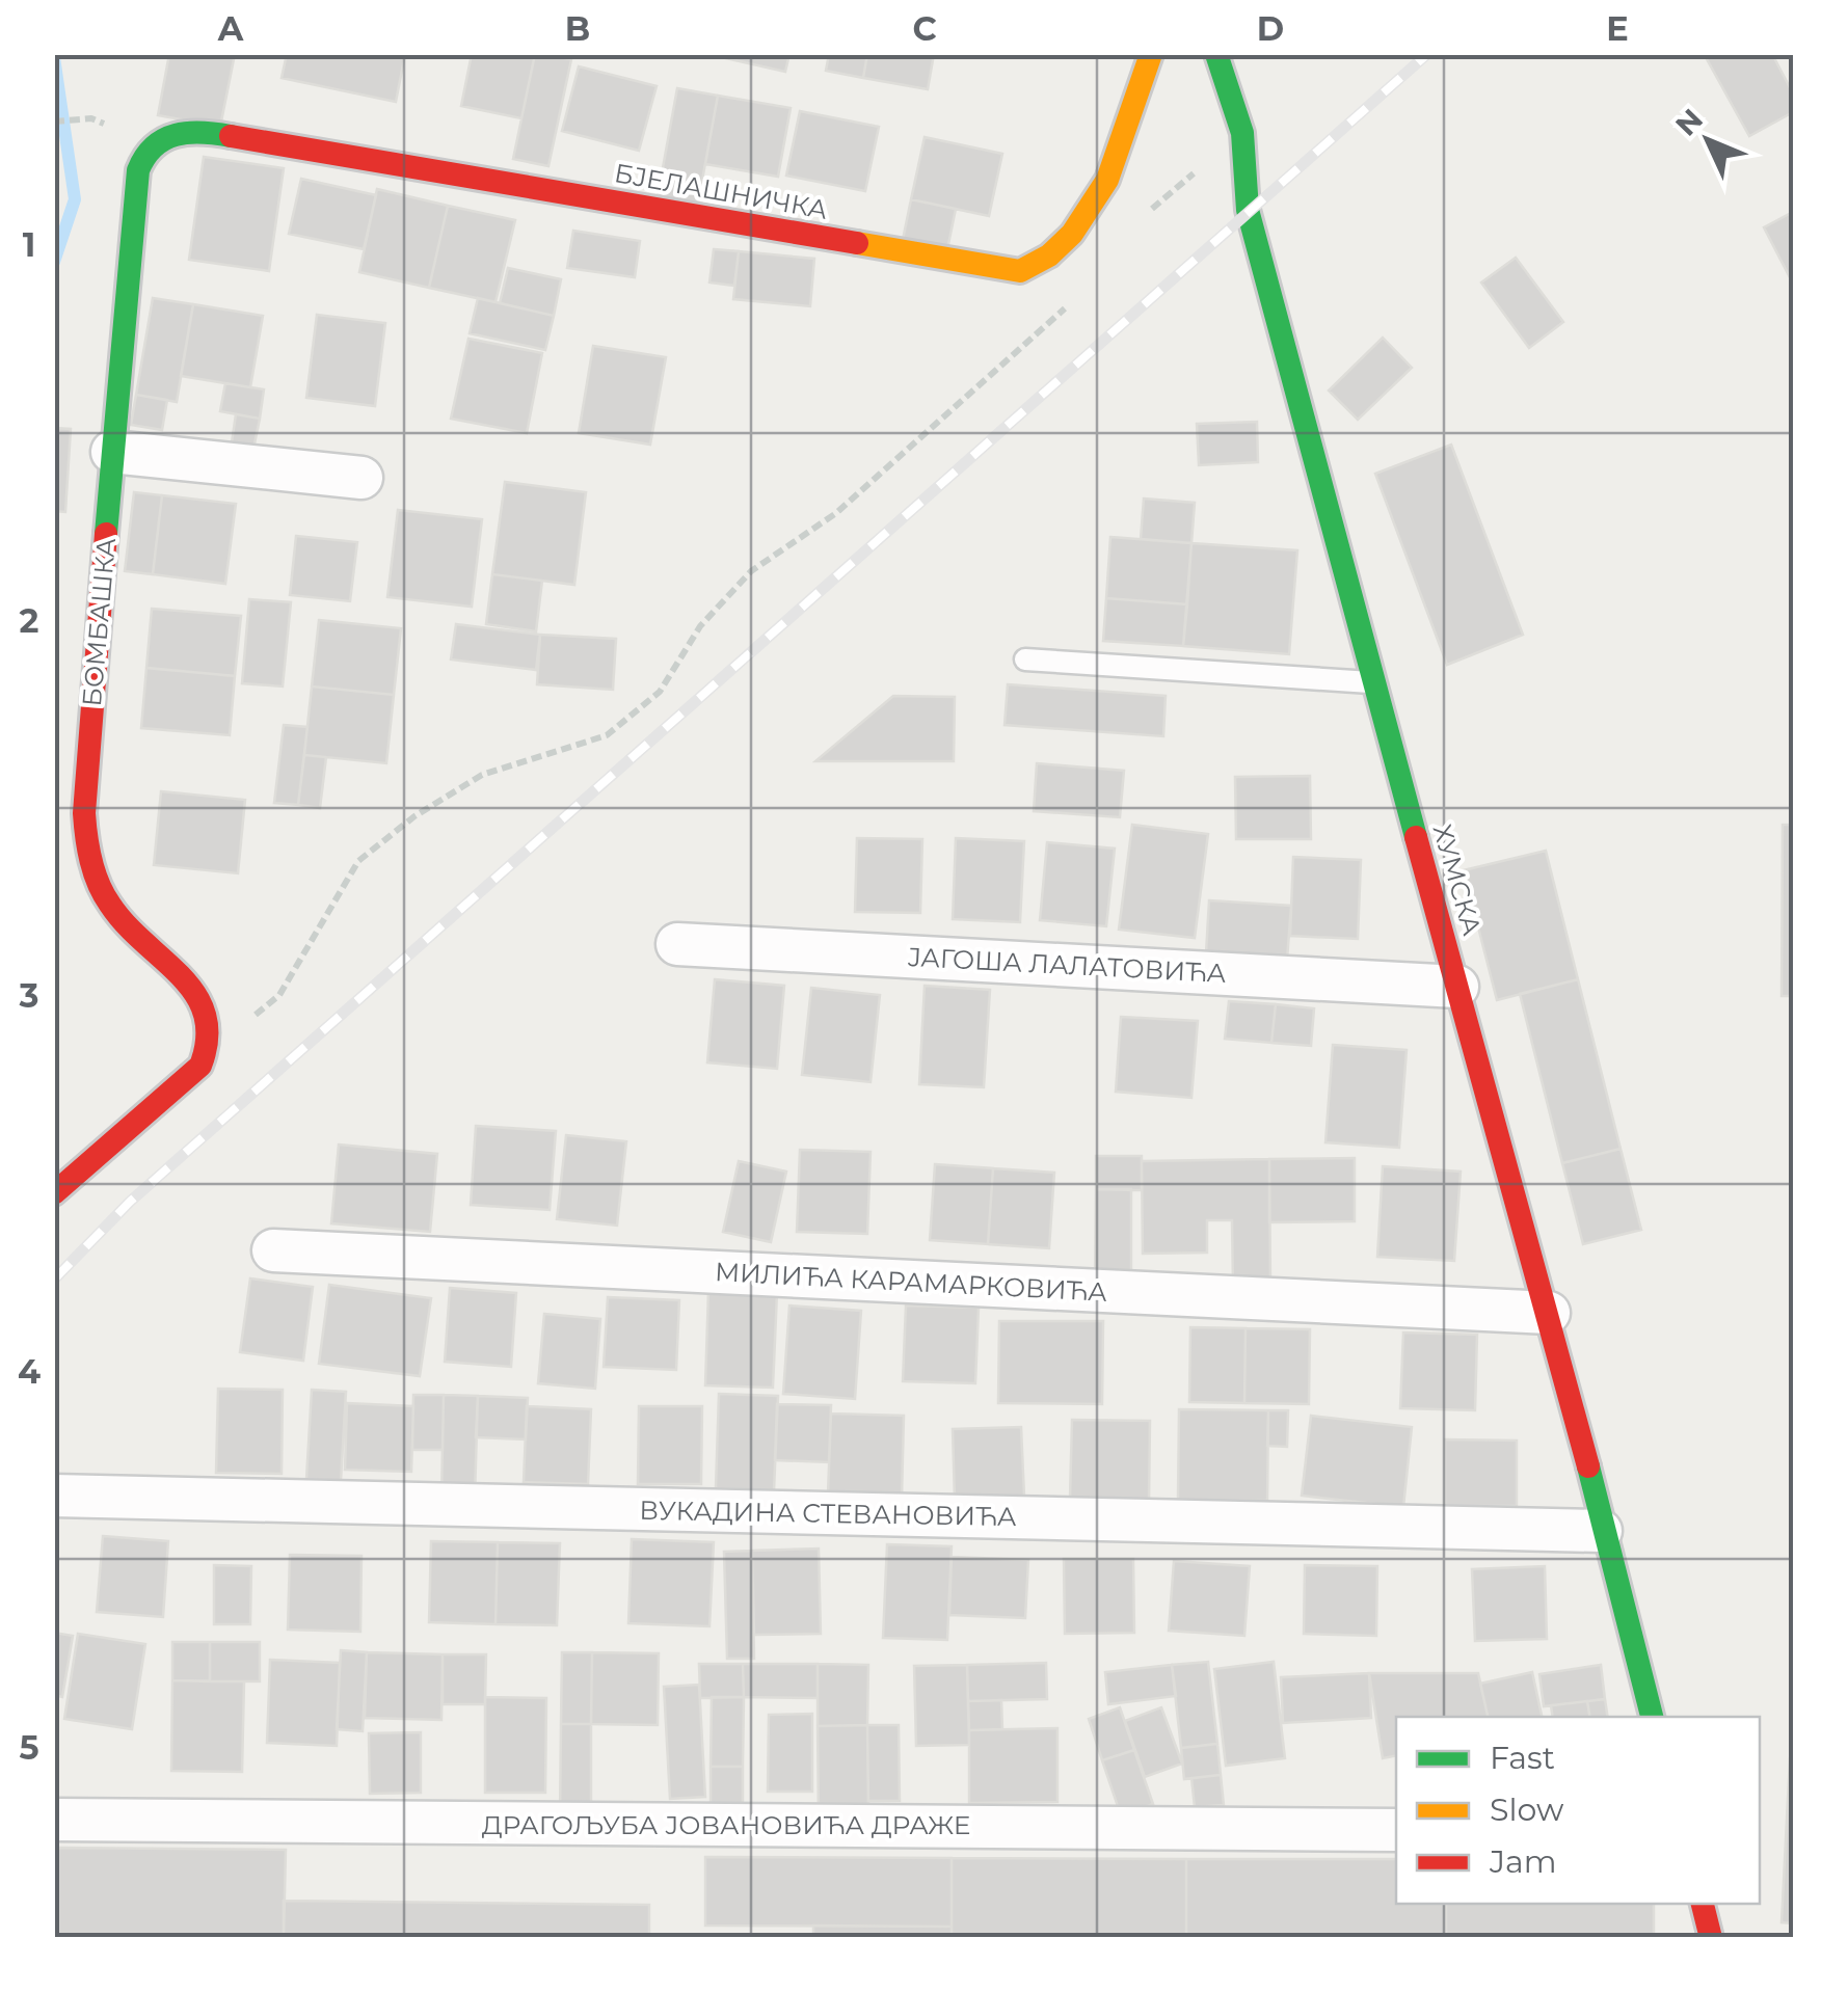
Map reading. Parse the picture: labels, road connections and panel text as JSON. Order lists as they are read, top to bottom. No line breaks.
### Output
{"streets":{"street":["БЈЕЛАШНИЧКА","БОМБАШКА","ХУМСКА","ЈАГОША ЛАЛАТОВИЋА","МИЛИЋА КАРАМАРКОВИЋА","ВУКАДИНА СТЕВАНОВИЋА","ДРАГОЉУБА ЈОВАНОВИЋА ДРАЖЕ"]},"crossings":[["БЈЕЛАШНИЧКА","БОМБАШКА"],["ХУМСКА","ЈАГОША ЛАЛАТОВИЋА"],["ХУМСКА","МИЛИЋА КАРАМАРКОВИЋА"],["ХУМСКА","ВУКАДИНА СТЕВАНОВИЋА"]],"legend":["Fast","Slow","Jam"],"north":"top left","grid":{"columns":["A","B","C","D","E"],"rows":["1","2","3","4","5"]}}
